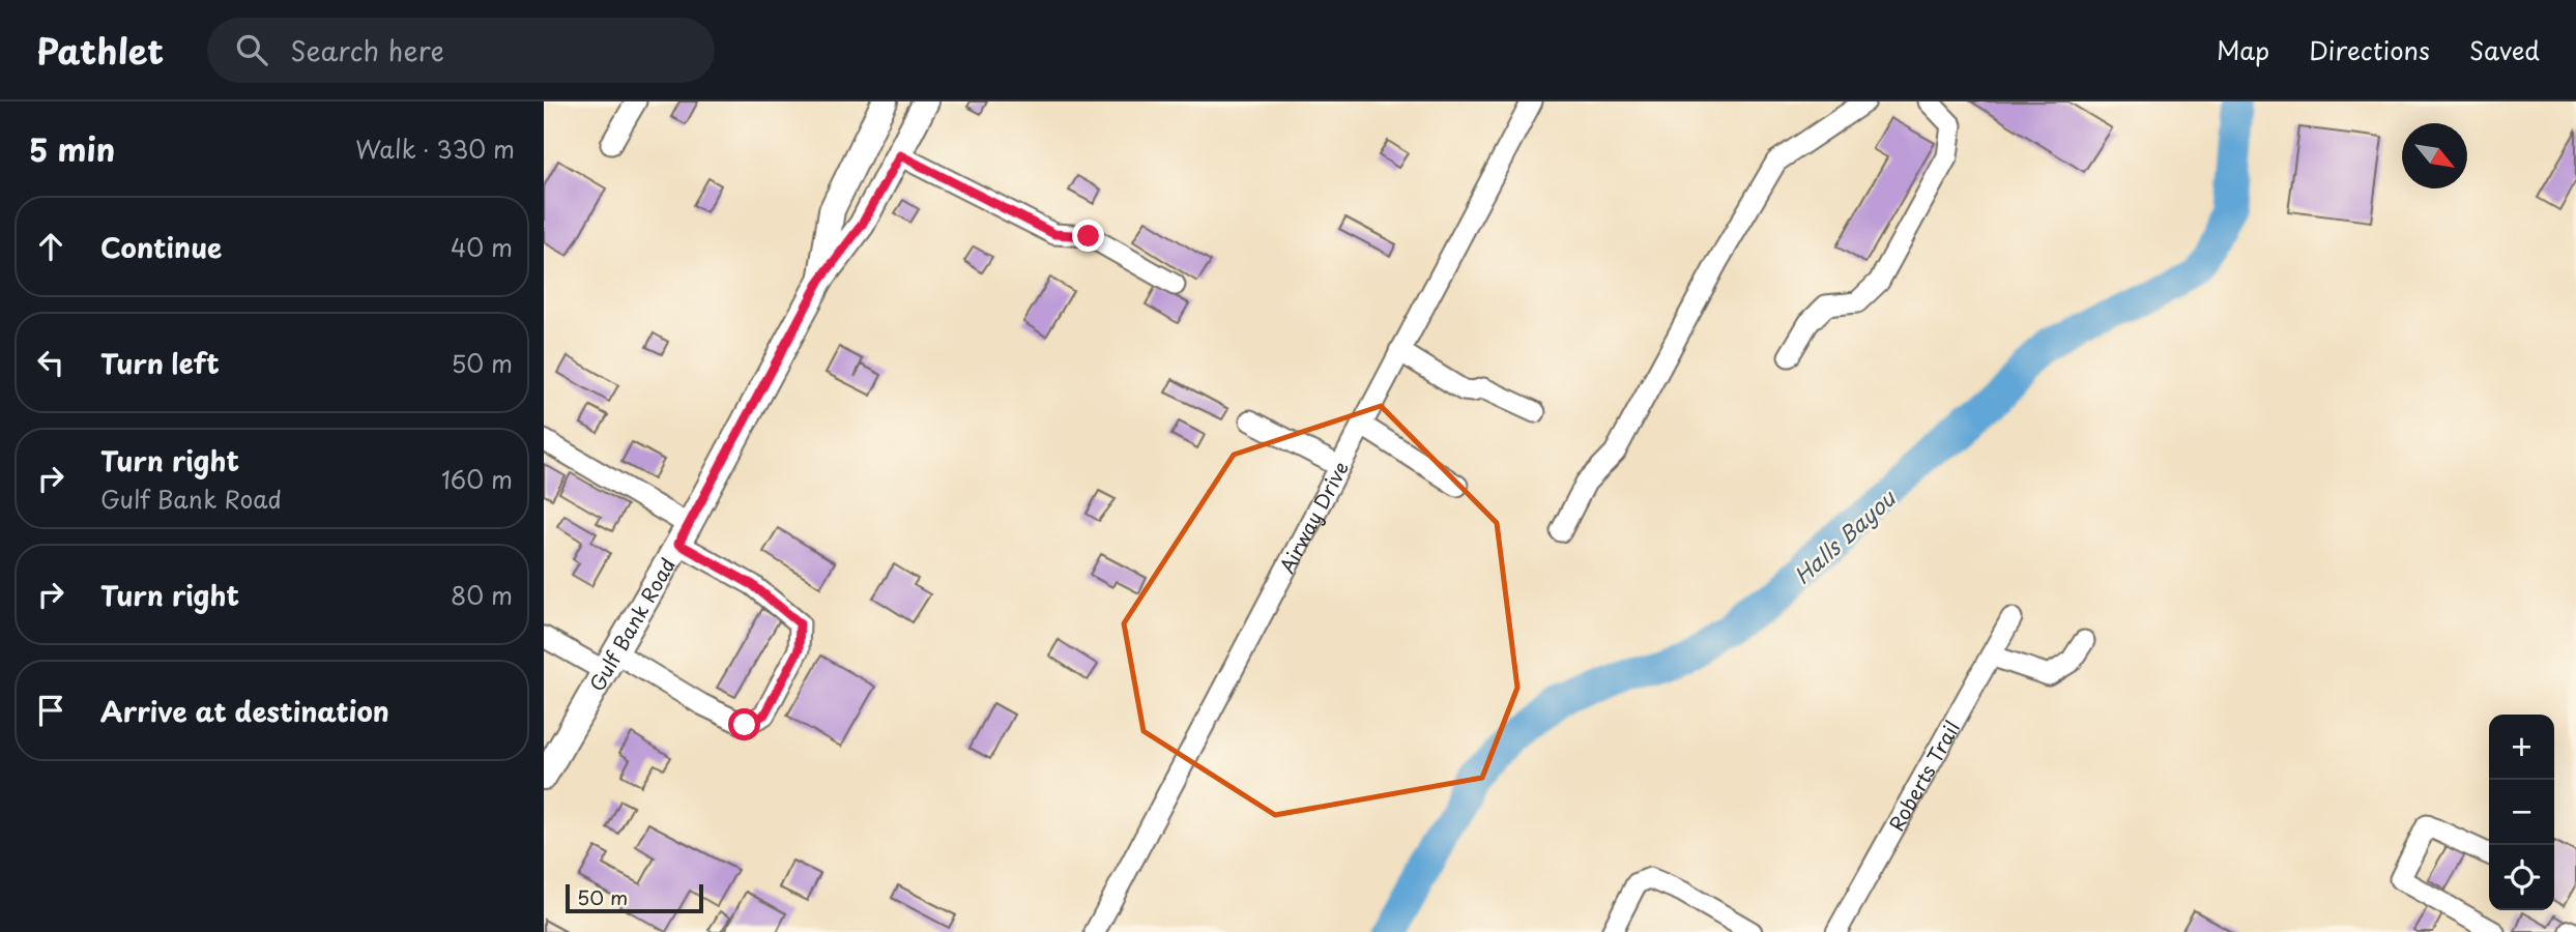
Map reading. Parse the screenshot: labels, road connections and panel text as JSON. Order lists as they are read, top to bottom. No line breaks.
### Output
{"streets":{"main road":["Gulf Bank Road"],"street":["Airway Drive","Roberts Trail"]},"water":["Halls Bayou"],"scale_bar":"50 m","north":"bottom right","page":{"header":"Pathlet","search":"Search here","nav":["Map","Directions","Saved"],"heading":["5 min","Walk · 330 m"],"list":[["Continue","40 m"],["Turn left","50 m"],["Turn right","Gulf Bank Road","160 m"],["Turn right","80 m"],"Arrive at destination"],"map_buttons":["+","−"],"scale":"50 m"}}
